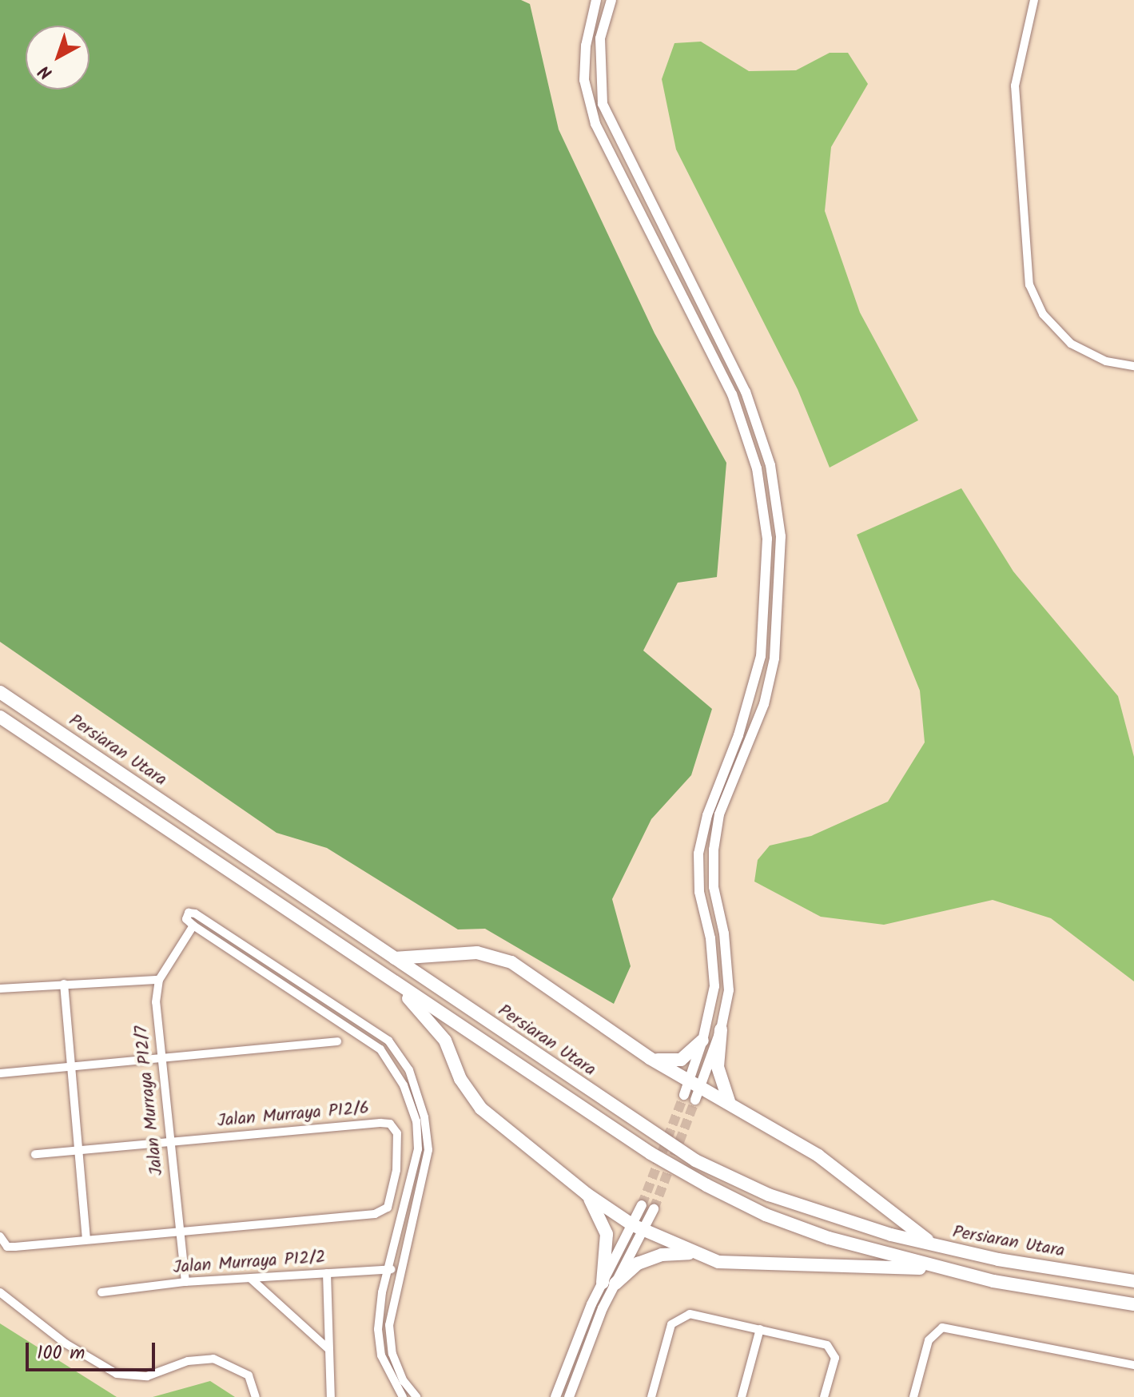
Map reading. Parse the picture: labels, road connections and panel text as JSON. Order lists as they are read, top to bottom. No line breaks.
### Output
{"streets":{"main road":["Persiaran Utara"],"street":["Jalan Murraya P12/7","Jalan Murraya P12/6","Jalan Murraya P12/2"]},"crossings":[["Jalan Murraya P12/7","Jalan Murraya P12/6"],["Jalan Murraya P12/7","Jalan Murraya P12/2"]],"scale_bar":"100 m","north":"bottom left"}
